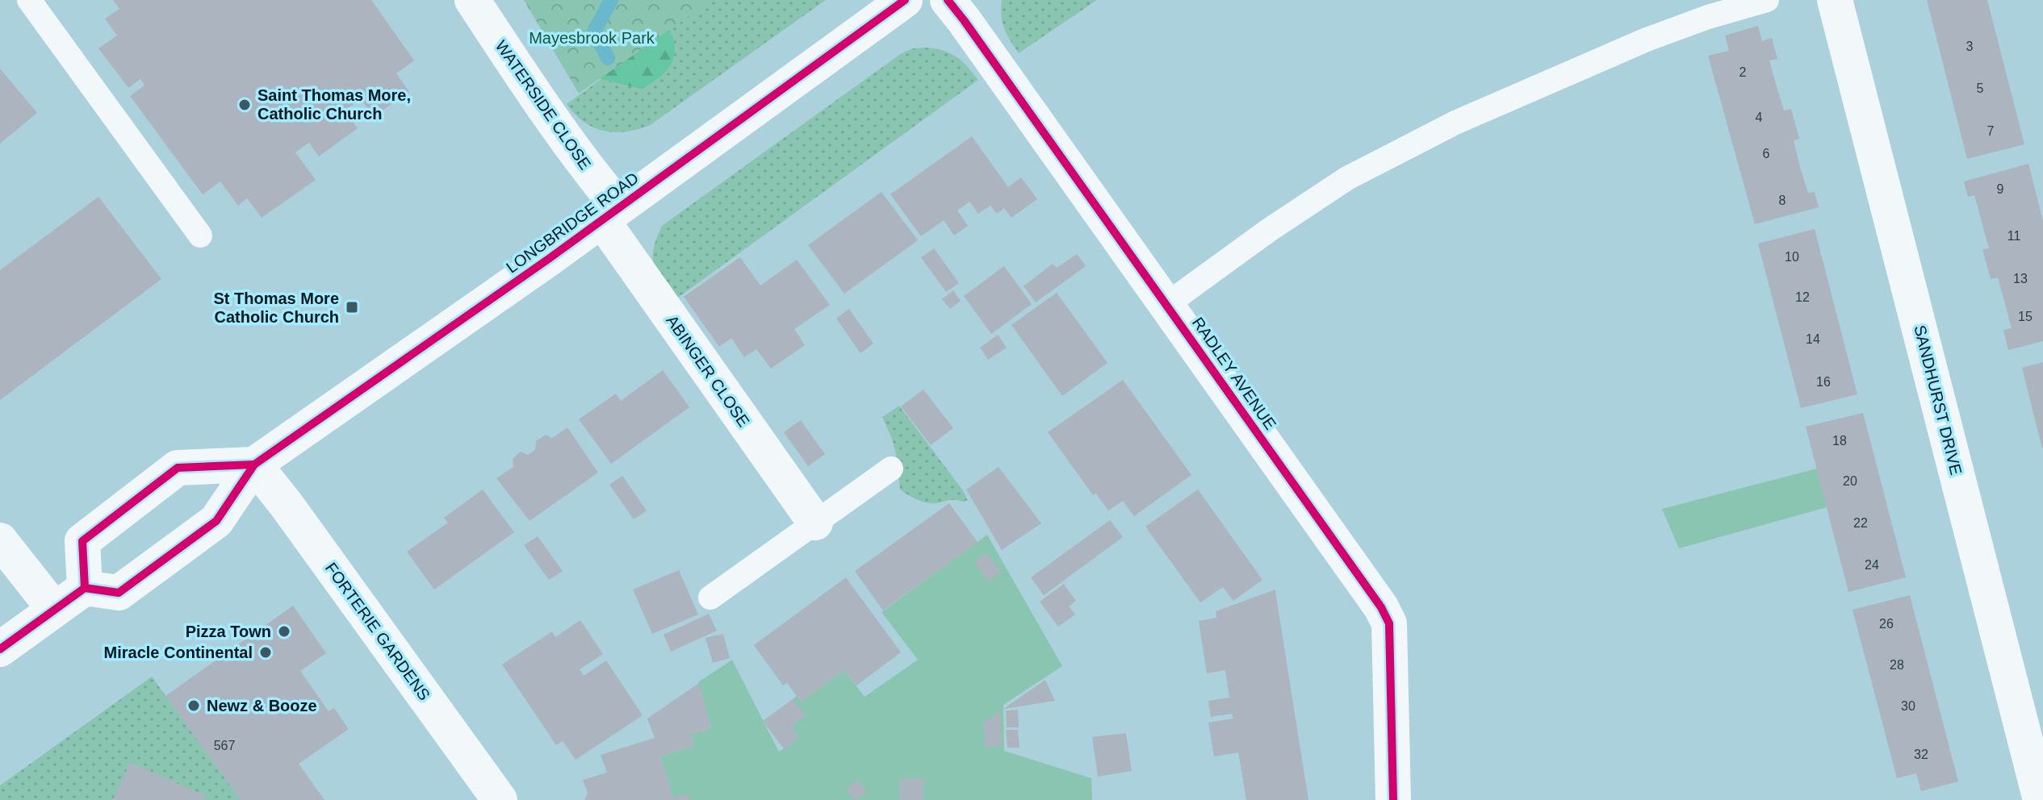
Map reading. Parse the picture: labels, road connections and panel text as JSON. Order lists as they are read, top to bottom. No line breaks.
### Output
{"streets":{"street":["WATERSIDE CLOSE","LONGBRIDGE ROAD","ABINGER CLOSE","RADLEY AVENUE","SANDHURST DRIVE","FORTERIE GARDENS"]},"crossings":[["WATERSIDE CLOSE","LONGBRIDGE ROAD"],["WATERSIDE CLOSE","ABINGER CLOSE"],["LONGBRIDGE ROAD","ABINGER CLOSE"],["LONGBRIDGE ROAD","FORTERIE GARDENS"]],"parks":["Mayesbrook Park"],"places":{"other":["Saint Thomas More, Catholic Church","Pizza Town","Miracle Continental","Newz & Booze"],"transit":["St Thomas More Catholic Church"]},"house_numbers":["3","2","5","4","7","6","9","8","11","10","13","12","15","14","16","18","20","22","24","26","28","30","567","32"]}
